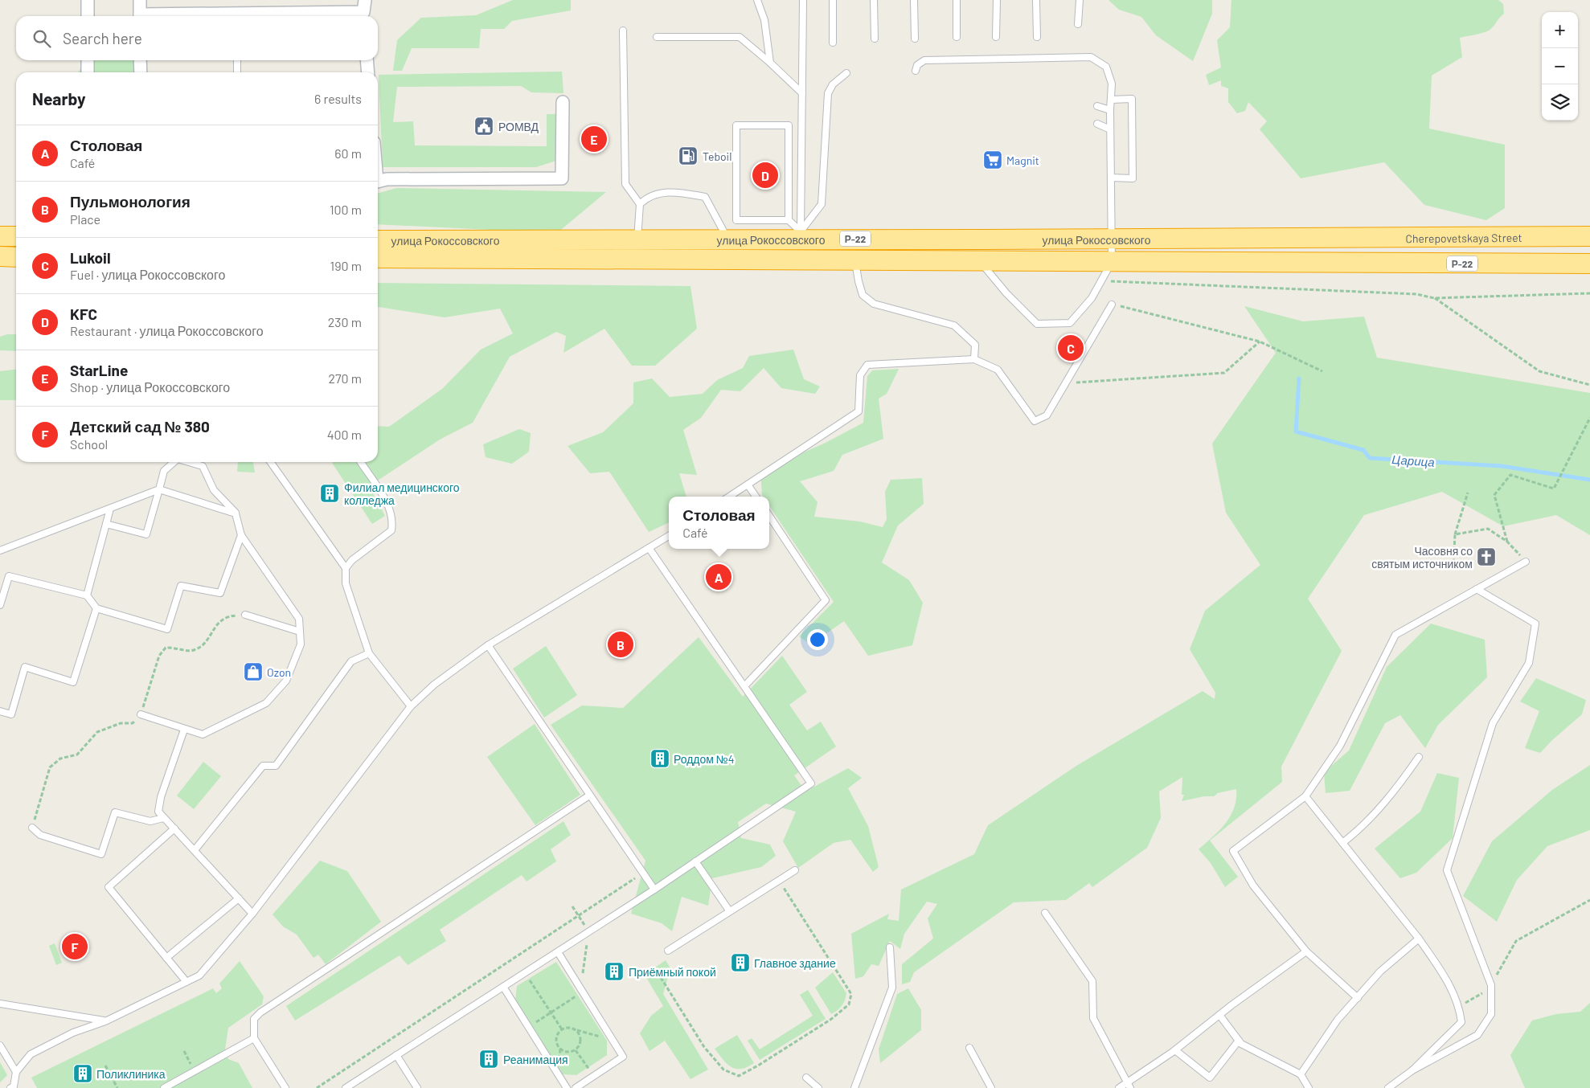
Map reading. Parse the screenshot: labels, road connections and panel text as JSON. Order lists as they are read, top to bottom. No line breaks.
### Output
{"streets":{"highway":["Cherepovetskaya Street","улица Рокоссовского","Р-22"]},"crossings":[["Cherepovetskaya Street","улица Рокоссовского"]],"water":["Царица"],"places":{"public building":["РОМВД"],"fuel station":["Teboil"],"supermarket":["Magnit"],"building":["Филиал медицинского колледжа","Роддом №4","Главное здание","Приёмный покой","Реанимация","Поликлиника"],"church":["Часовня со святым источником"],"shop":["Ozon"]},"page":{"map_buttons":["+","−"],"search":"Search here","heading":["Nearby","6 results"],"pins":["E","D","C","A","B","F"],"list":[{"mark":"A","name":"Столовая","note":"Café","value":"60 m"},{"mark":"B","name":"Пульмонология","note":"Place","value":"100 m"},{"mark":"C","name":"Lukoil","note":"Fuel · улица Рокоссовского","value":"190 m"},{"mark":"D","name":"KFC","note":"Restaurant · улица Рокоссовского","value":"230 m"},{"mark":"E","name":"StarLine","note":"Shop · улица Рокоссовского","value":"270 m"},{"mark":"F","name":"Детский сад № 380","note":"School","value":"400 m"}],"popup":["Столовая","Café"]}}
